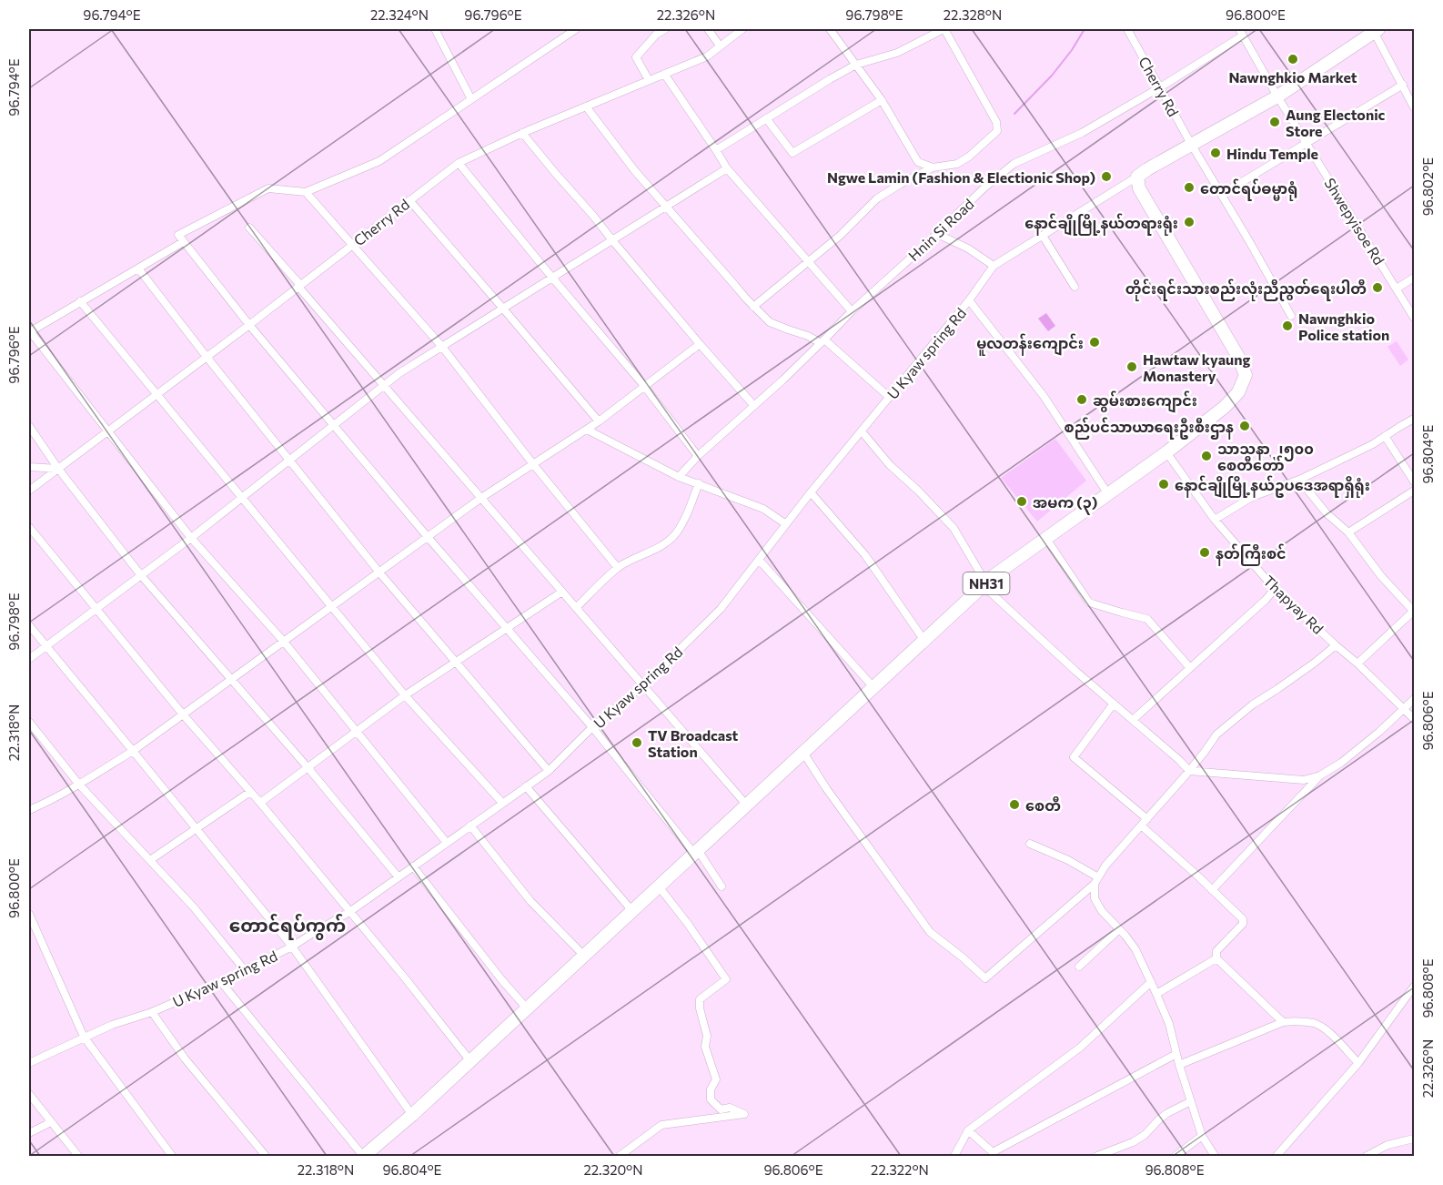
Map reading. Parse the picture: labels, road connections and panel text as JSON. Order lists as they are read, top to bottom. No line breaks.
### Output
{"streets":{"highway":["NH31"],"street":["Cherry Rd","Shwepyisoe Rd","Hnin Si Road","U Kyaw spring Rd","Thapyay Rd"]},"crossings":[["Cherry Rd","Hnin Si Road"],["Shwepyisoe Rd","Hnin Si Road"],["U Kyaw spring Rd","NH31"],["NH31","Thapyay Rd"]],"districts":["တောင်ရပ်ကွက်"],"places":["Nawnghkio Market","Aung Electonic Store","Hindu Temple","Ngwe Lamin (Fashion & Electionic Shop)","တောင်ရပ်ဓမ္မာရုံ","နောင်ချိုမြို့နယ်တရားရုံး","တိုင်းရင်းသားစည်းလုံးညီညွတ်ရေးပါတီ","Nawnghkio Police station","မူလတန်းကျောင်း","Hawtaw kyaung Monastery","ဆွမ်းစားကျောင်း","စည်ပင်သာယာရေးဦးစီးဌာန","သာသနာ ၂၅၀၀ စေတီတော်","နောင်ချိုမြို့နယ်ဥပဒေအရာရှိရုံး","အမက (၃)","နတ်ကြီးစင်","TV Broadcast Station","စေတီ"],"coordinates":["96.794°E","22.324°N","96.796°E","22.326°N","96.798°E","22.328°N","96.800°E","96.802°E","96.804°E","96.806°E","22.318°N","96.808°E","22.320°N","22.322°N"]}
